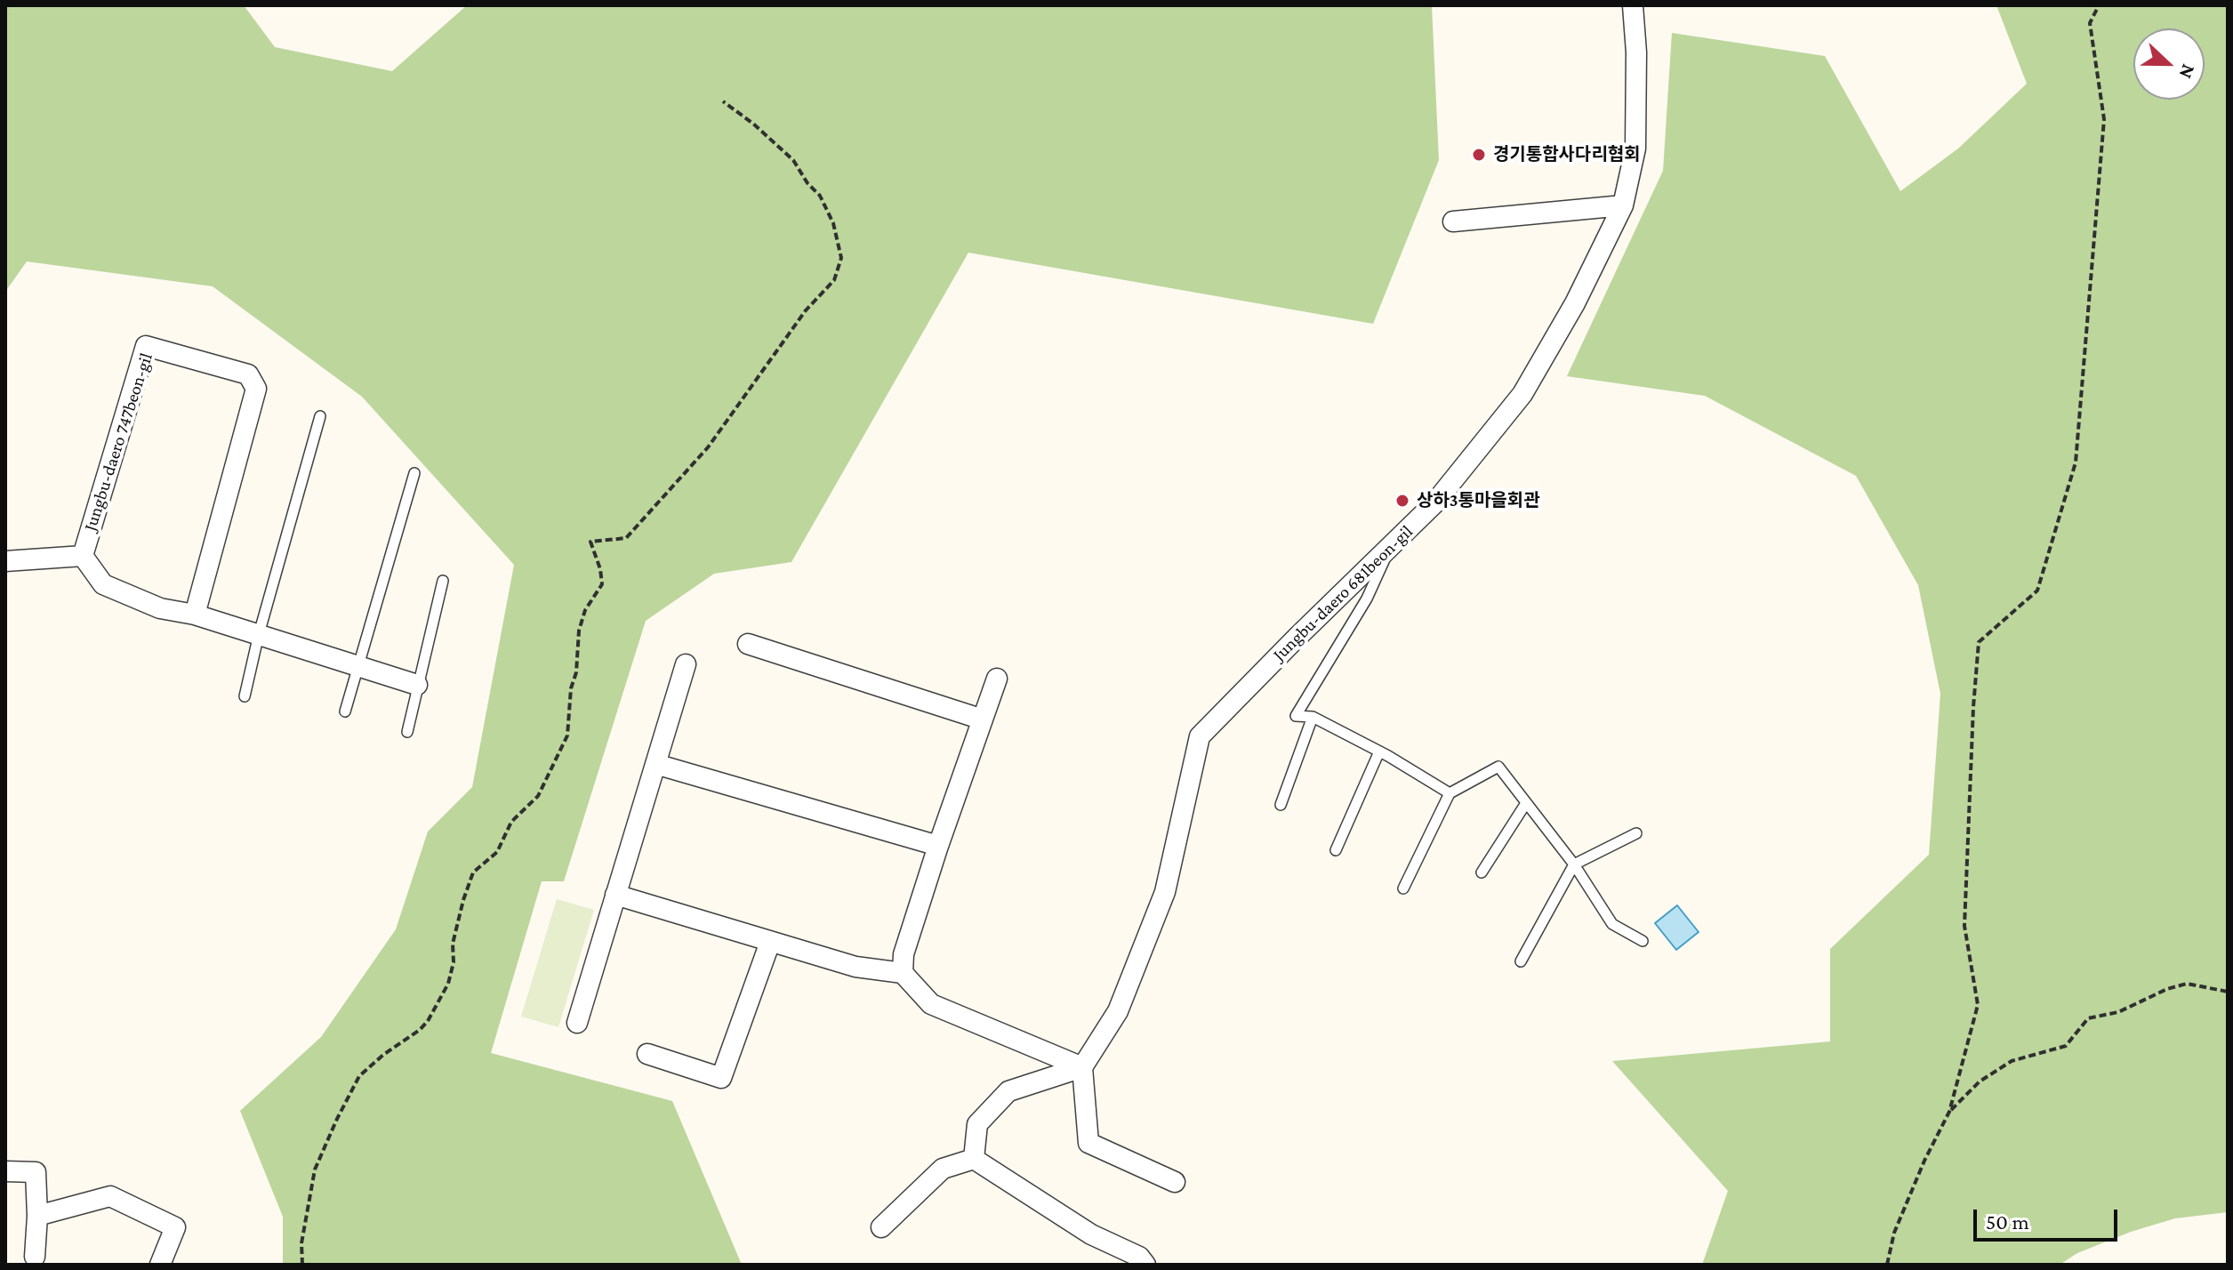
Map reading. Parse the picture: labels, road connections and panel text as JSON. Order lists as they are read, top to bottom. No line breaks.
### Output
{"streets":{"street":["Jungbu-daero 747beon-gil","Jungbu-daero 681beon-gil"]},"places":["경기통합사다리협회","상하3통마을회관"],"scale_bar":"50 m","north":"right"}
